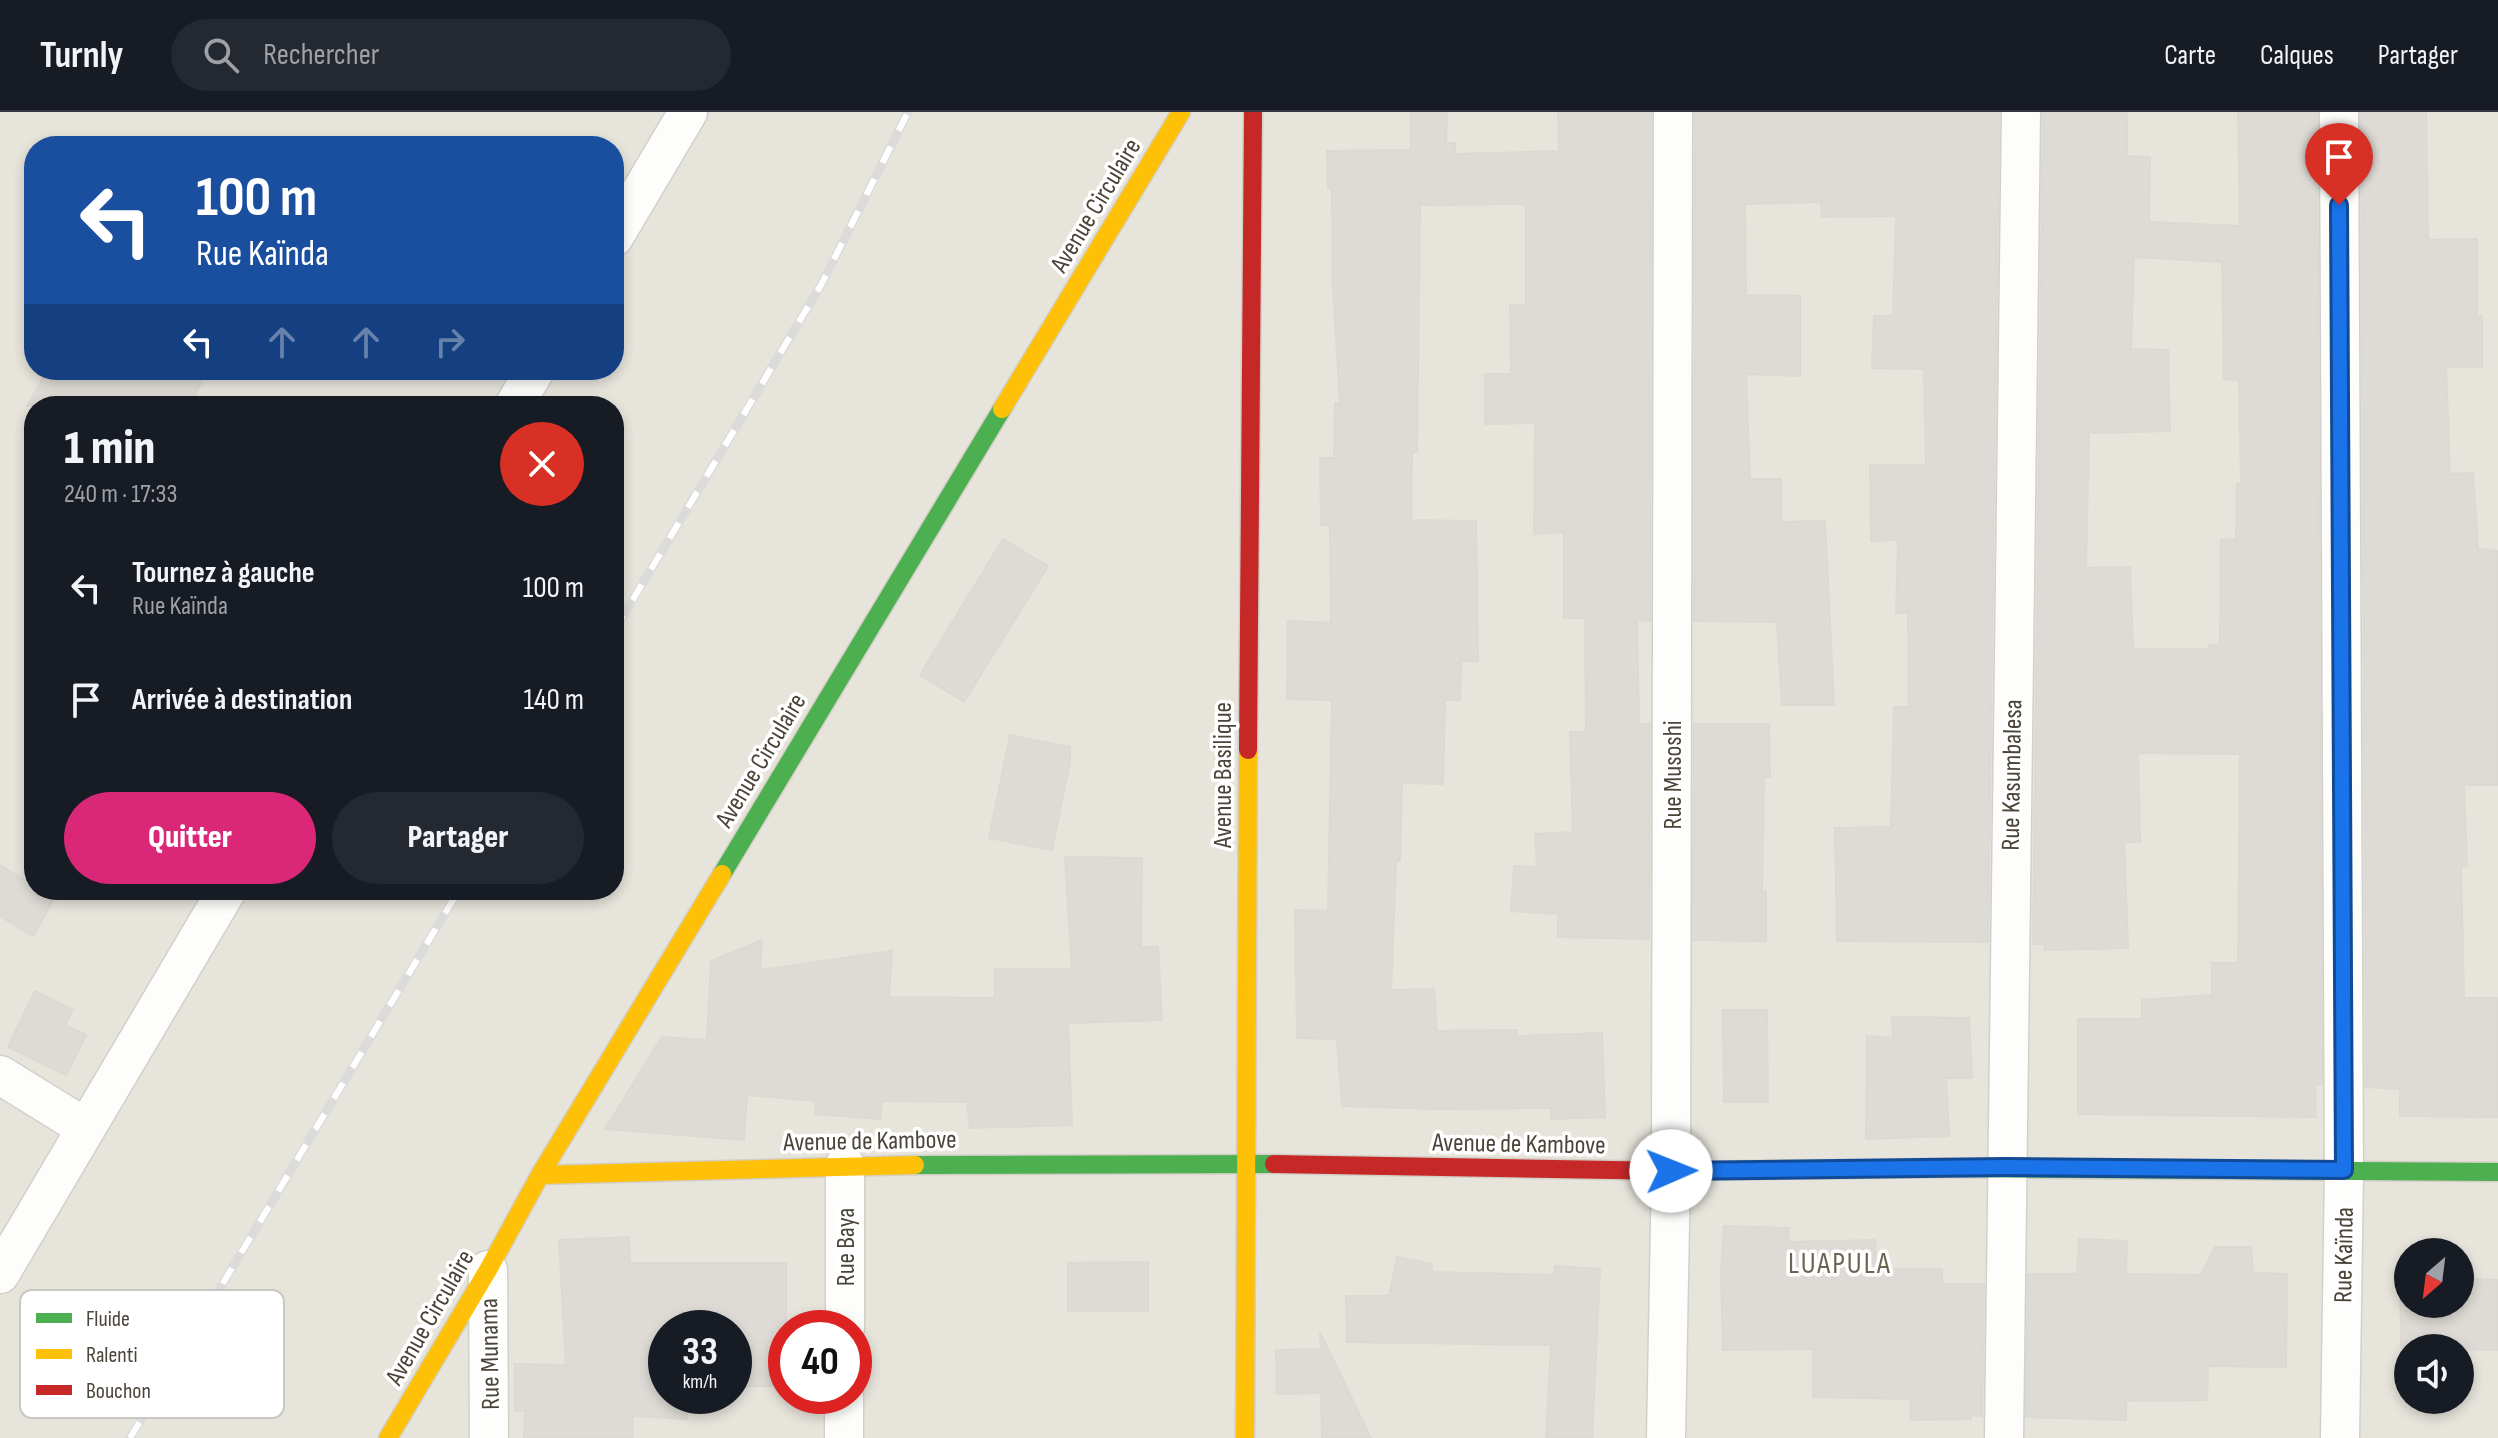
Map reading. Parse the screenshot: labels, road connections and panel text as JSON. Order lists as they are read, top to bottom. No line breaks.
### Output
{"streets":{"street":["Avenue Circulaire","Avenue Basilique","Rue Musoshi","Rue Kasumbalesa","Avenue de Kambove","Rue Baya","Rue Kaïnda","Rue Munama"]},"crossings":[["Avenue Circulaire","Avenue de Kambove"],["Avenue Circulaire","Rue Munama"],["Avenue Basilique","Avenue de Kambove"],["Rue Musoshi","Avenue de Kambove"],["Rue Kasumbalesa","Avenue de Kambove"],["Avenue de Kambove","Rue Baya"],["Avenue de Kambove","Rue Kaïnda"]],"districts":["LUAPULA"],"legend":["Fluide","Ralenti","Bouchon"],"north":"bottom left","page":{"header":"Turnly","search":"Rechercher","nav":["Carte","Calques","Partager"],"turn":["100 m","Rue Kaïnda"],"heading":["1 min","240 m · 17:33"],"list":[{"name":"Tournez à gauche","note":"Rue Kaïnda","value":"100 m"},{"name":"Arrivée à destination","value":"140 m"}],"buttons":["Quitter","Partager"],"speed":"33 km/h","limit":"40"}}
